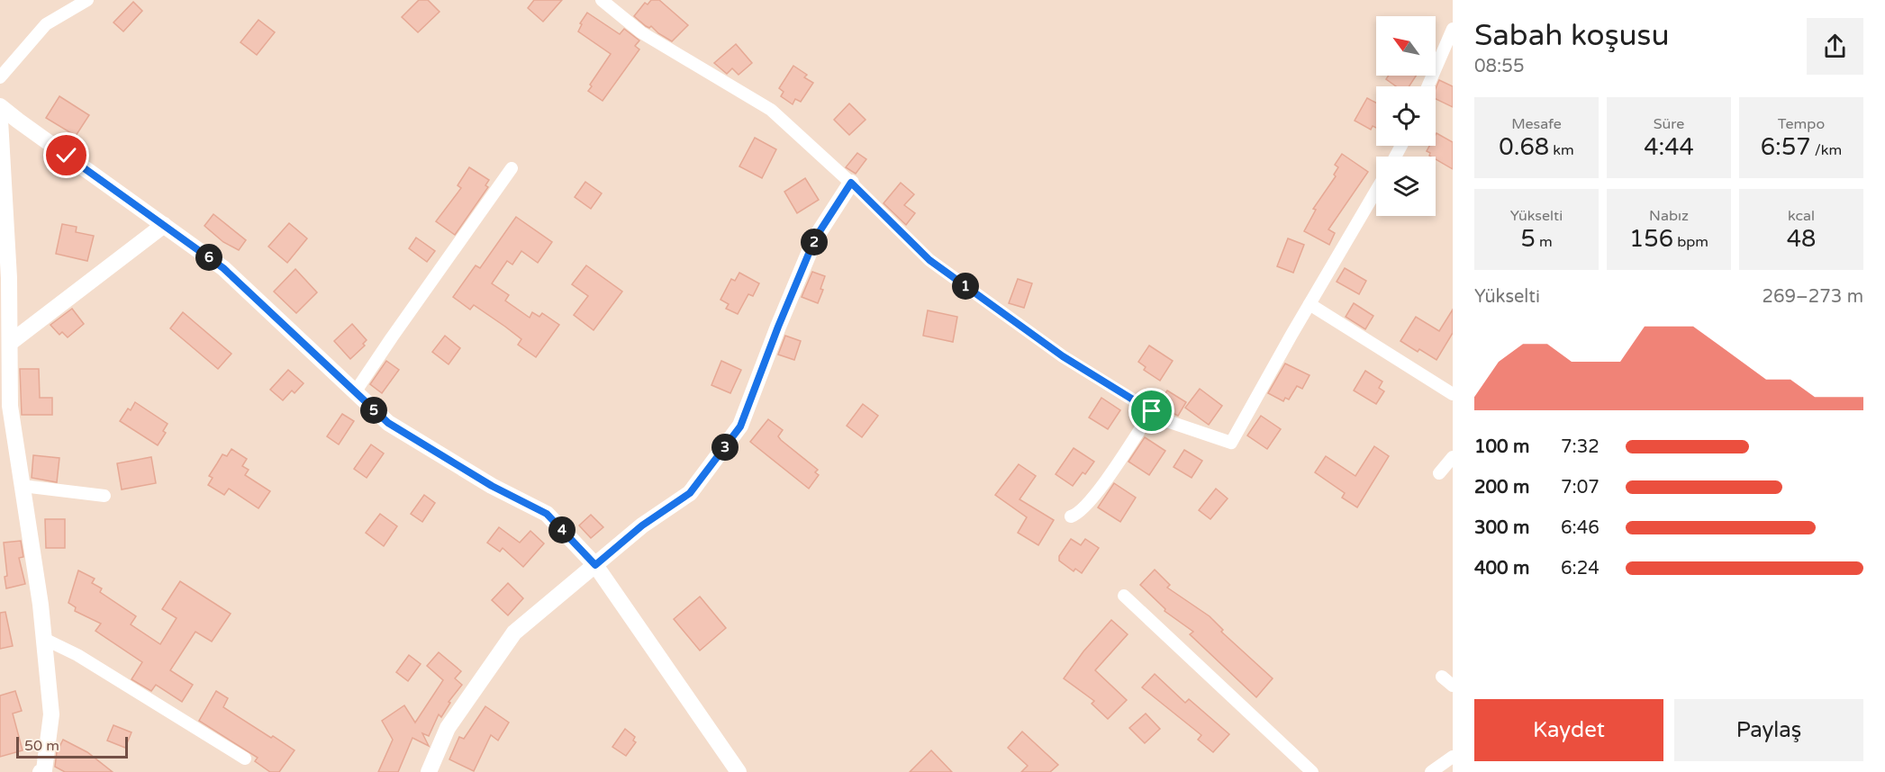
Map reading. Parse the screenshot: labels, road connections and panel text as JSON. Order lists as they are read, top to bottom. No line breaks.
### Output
{"scale_bar":"50 m","north":"top left","page":{"heading":["Sabah koşusu","08:55"],"stats":[["Mesafe","0.68 km"],["Süre","4:44"],["Tempo","6:57 /km"],["Yükselti","5 m"],["Nabız","156 bpm"],["kcal","48"]],"pins":["2","6","1","5","3","4"],"chart":["Yükselti","269–273 m"],"list":[{"name":"100 m","note":"7:32"},{"name":"200 m","note":"7:07"},{"name":"300 m","note":"6:46"},{"name":"400 m","note":"6:24"}],"buttons":["Kaydet","Paylaş"],"scale":"50 m"}}
